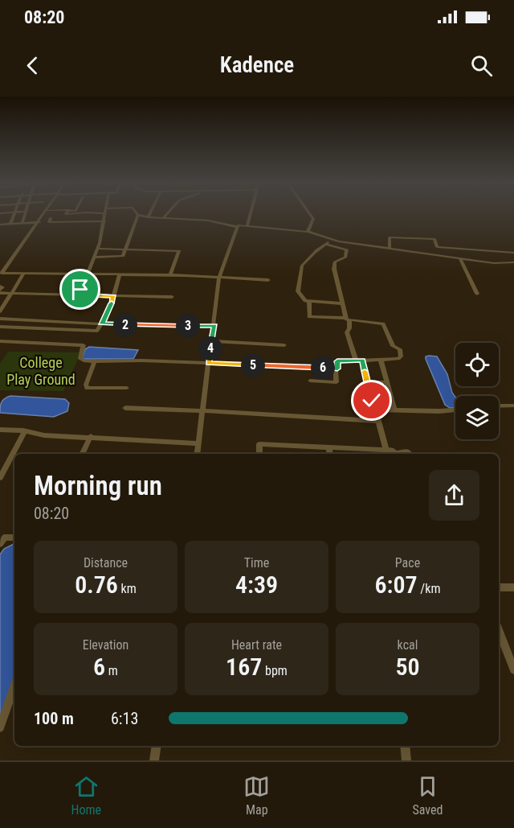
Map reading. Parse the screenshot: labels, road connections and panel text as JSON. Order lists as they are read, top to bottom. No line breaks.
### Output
{"parks":["College Play Ground"],"page":{"status":"08:20","header":"Kadence","pins":["2","3","4","5","6"],"heading":["Morning run","08:20"],"stats":[["Distance","0.76 km"],["Time","4:39"],["Pace","6:07 /km"],["Elevation","6 m"],["Heart rate","167 bpm"],["kcal","50"]],"list":[{"name":"100 m","note":"6:13"}],"tabs":["Home","Map","Saved"]}}
